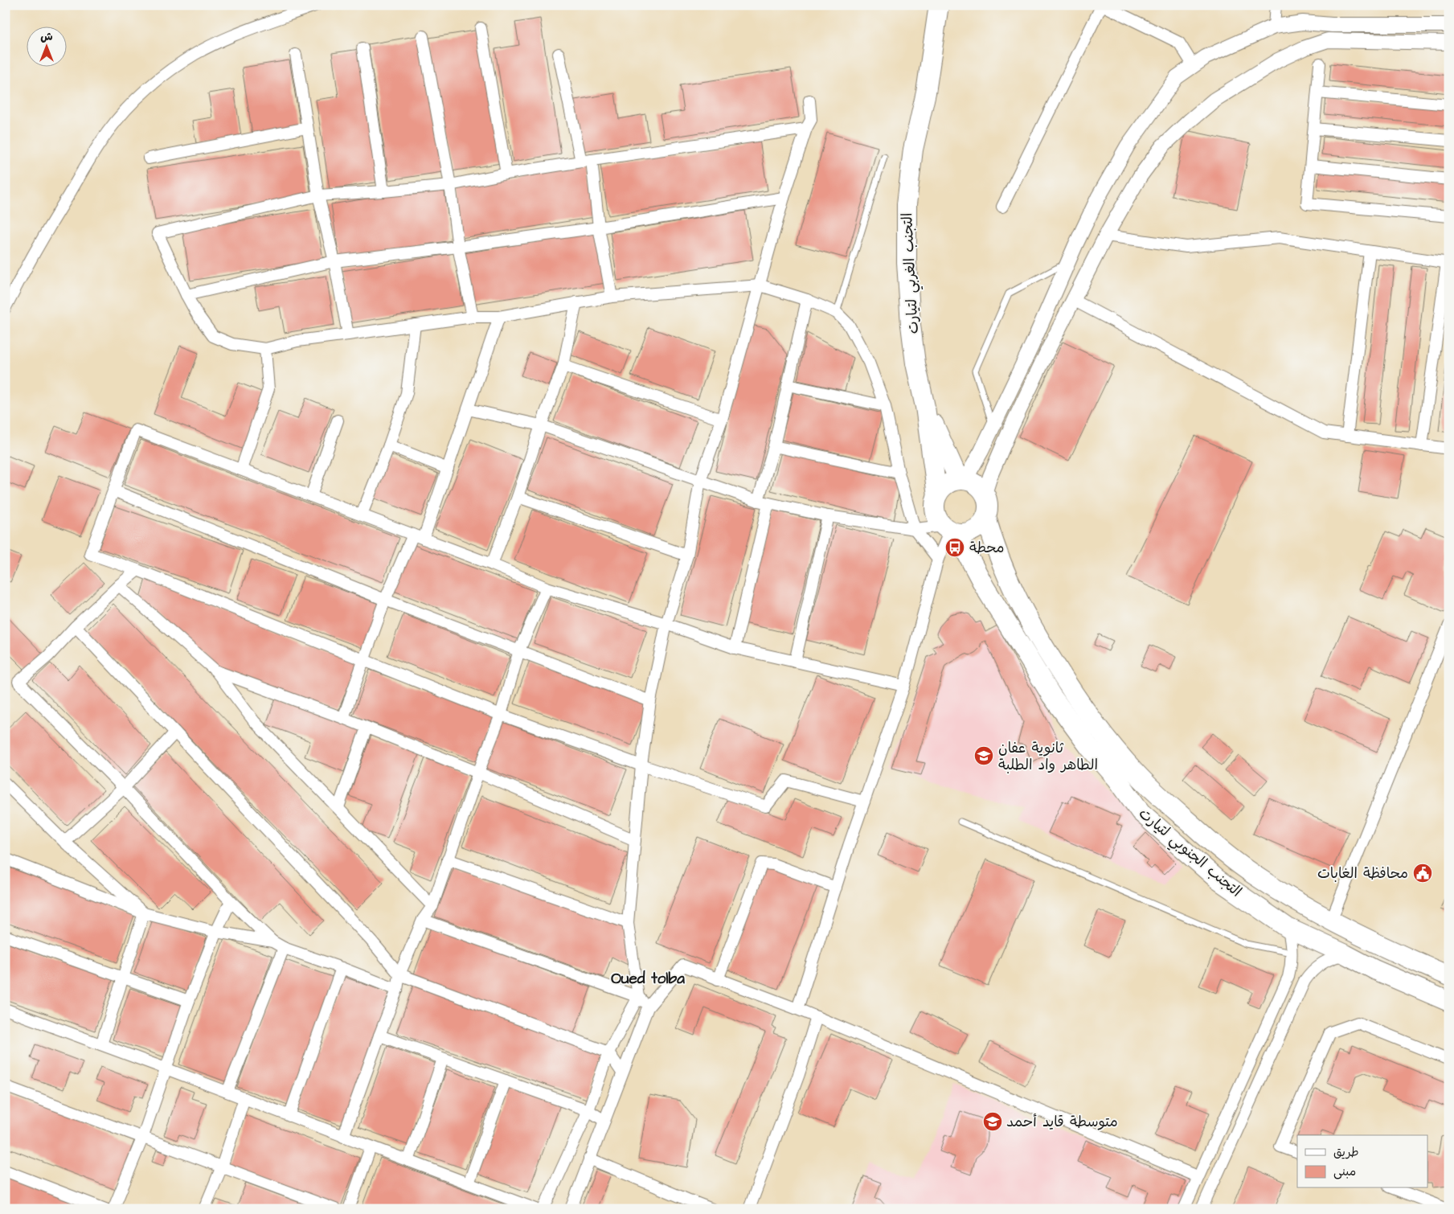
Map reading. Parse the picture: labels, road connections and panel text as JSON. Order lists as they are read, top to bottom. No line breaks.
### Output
{"streets":{"highway":["التجنب الغربي لتيارت","التجنب الجنوبي لتيارت"]},"crossings":[["التجنب الغربي لتيارت","التجنب الجنوبي لتيارت"]],"districts":["Oued tolba"],"places":{"bus stop":["محطة"],"school or university":["ثانوية عفان الطاهر واد الطلبة","متوسطة قايد أحمد"],"public building":["محافظة الغابات"]},"legend":["طريق","مبنى"],"north":"top"}
